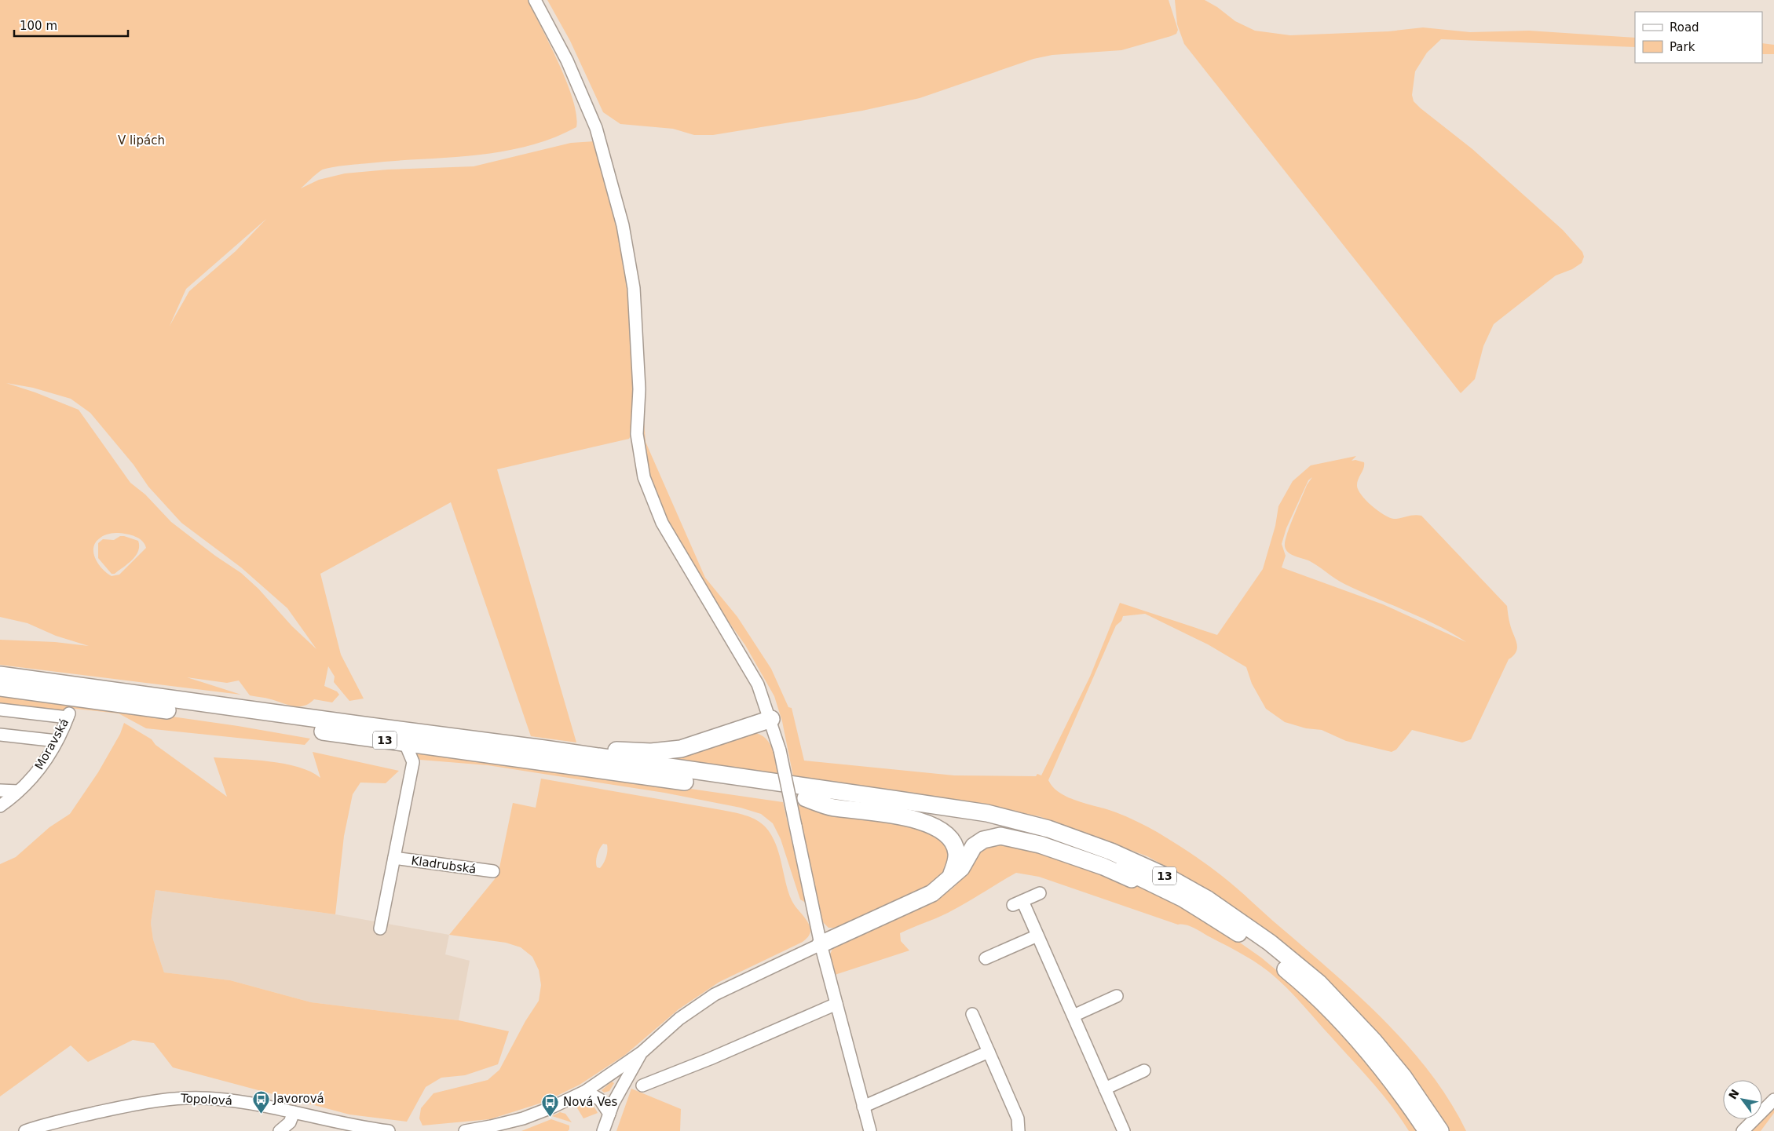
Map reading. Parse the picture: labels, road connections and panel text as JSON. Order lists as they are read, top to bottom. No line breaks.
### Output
{"streets":{"highway":["13"],"street":["Moravská","Kladrubská","Topolová"]},"crossings":[["13","Kladrubská"]],"parks":["V lipách"],"places":{"bus stop":["Javorová","Nová Ves"]},"legend":["Road","Park"],"scale_bar":"100 m","north":"top left"}
